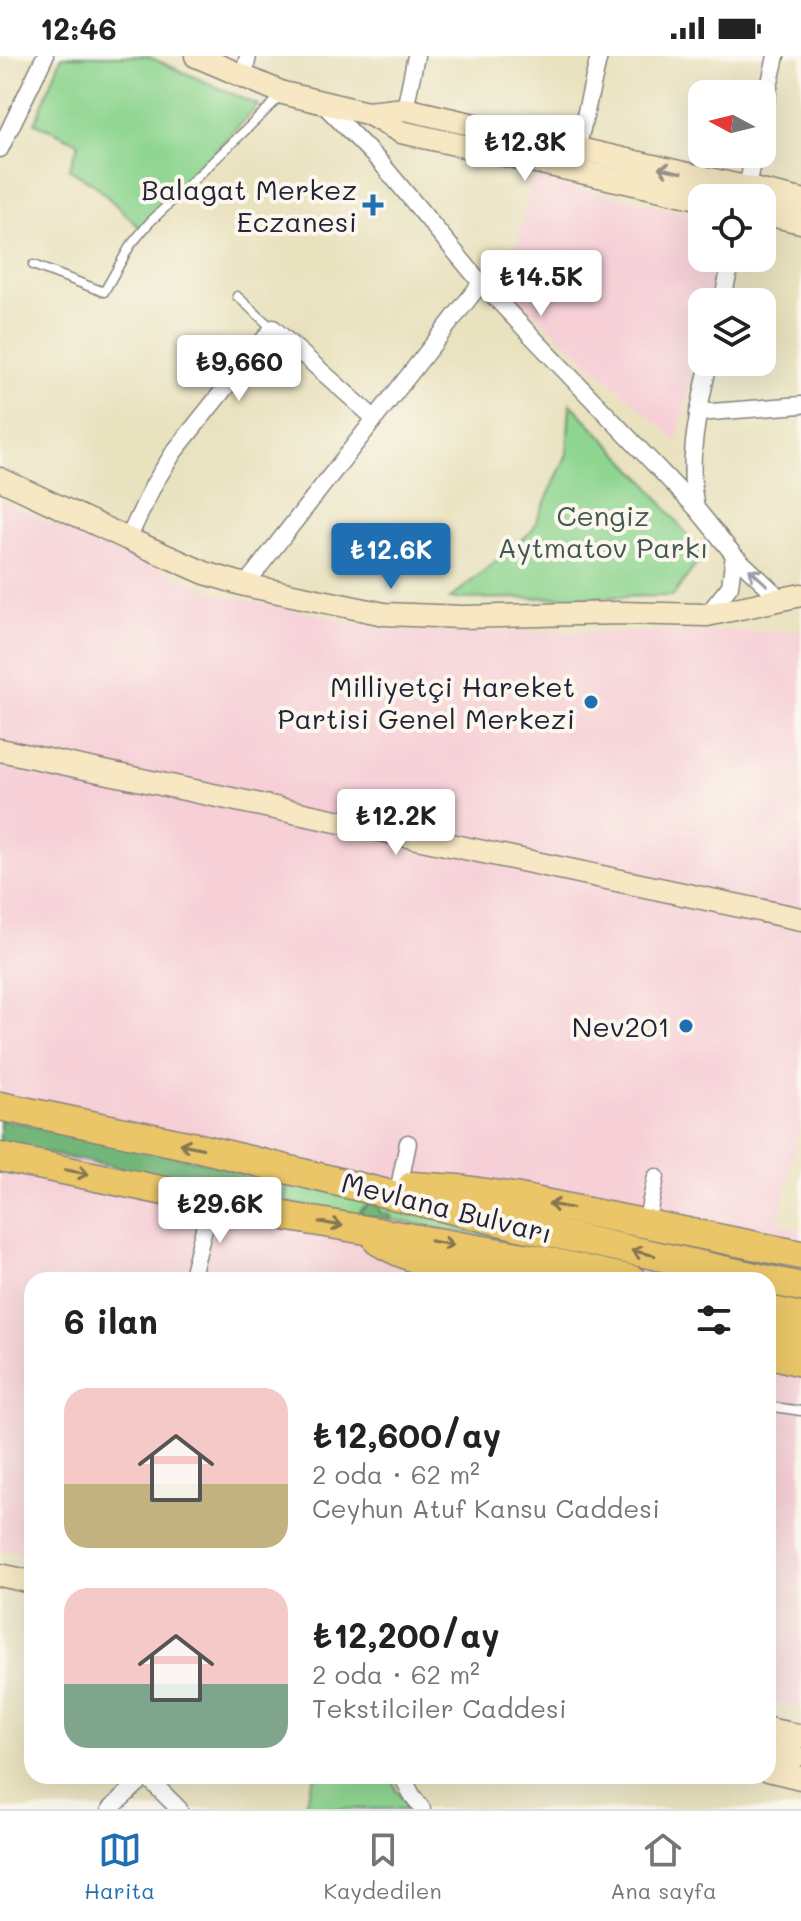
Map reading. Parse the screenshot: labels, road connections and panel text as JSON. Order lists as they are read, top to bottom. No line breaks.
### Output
{"streets":{"highway":["Mevlana Bulvarı"]},"parks":["Cengiz Aytmatov Parkı"],"places":{"health":["Balagat Merkez Eczanesi"],"other":["Milliyetçi Hareket Partisi Genel Merkezi","Nev201"]},"north":"left","page":{"status":"12:46","price":["₺12.3K","₺14.5K","₺9,660","₺12.6K","₺12.2K","₺29.6K"],"heading":"6 ilan","list":[{"name":"₺12,600/ay","note":"2 oda · 62 m² · Ceyhun Atuf Kansu Caddesi"},{"name":"₺12,200/ay","note":"2 oda · 62 m² · Tekstilciler Caddesi"}],"tabs":["Harita","Kaydedilen","Ana sayfa"]}}
